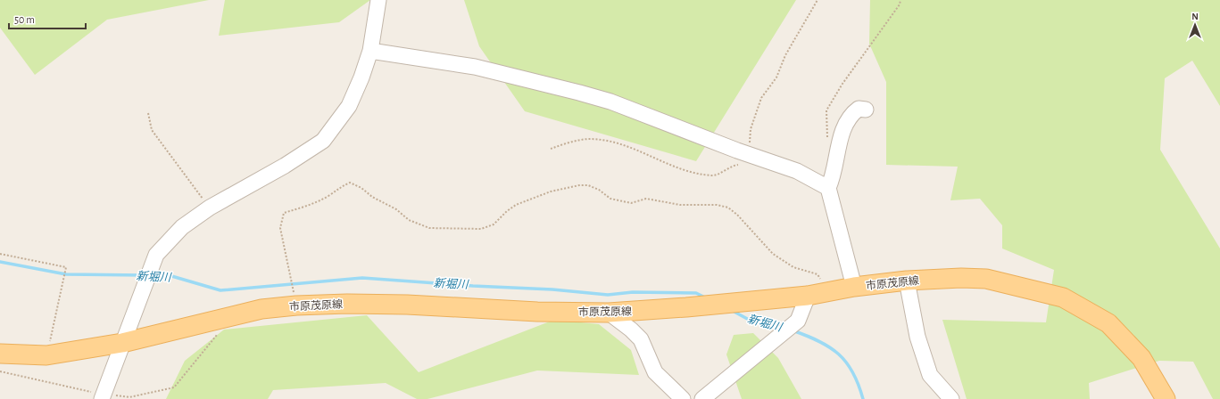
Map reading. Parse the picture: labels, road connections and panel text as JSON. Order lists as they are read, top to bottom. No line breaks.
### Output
{"streets":{"main road":["市原茂原線"]},"water":["新堀川"],"scale_bar":"50 m","north":"top"}
